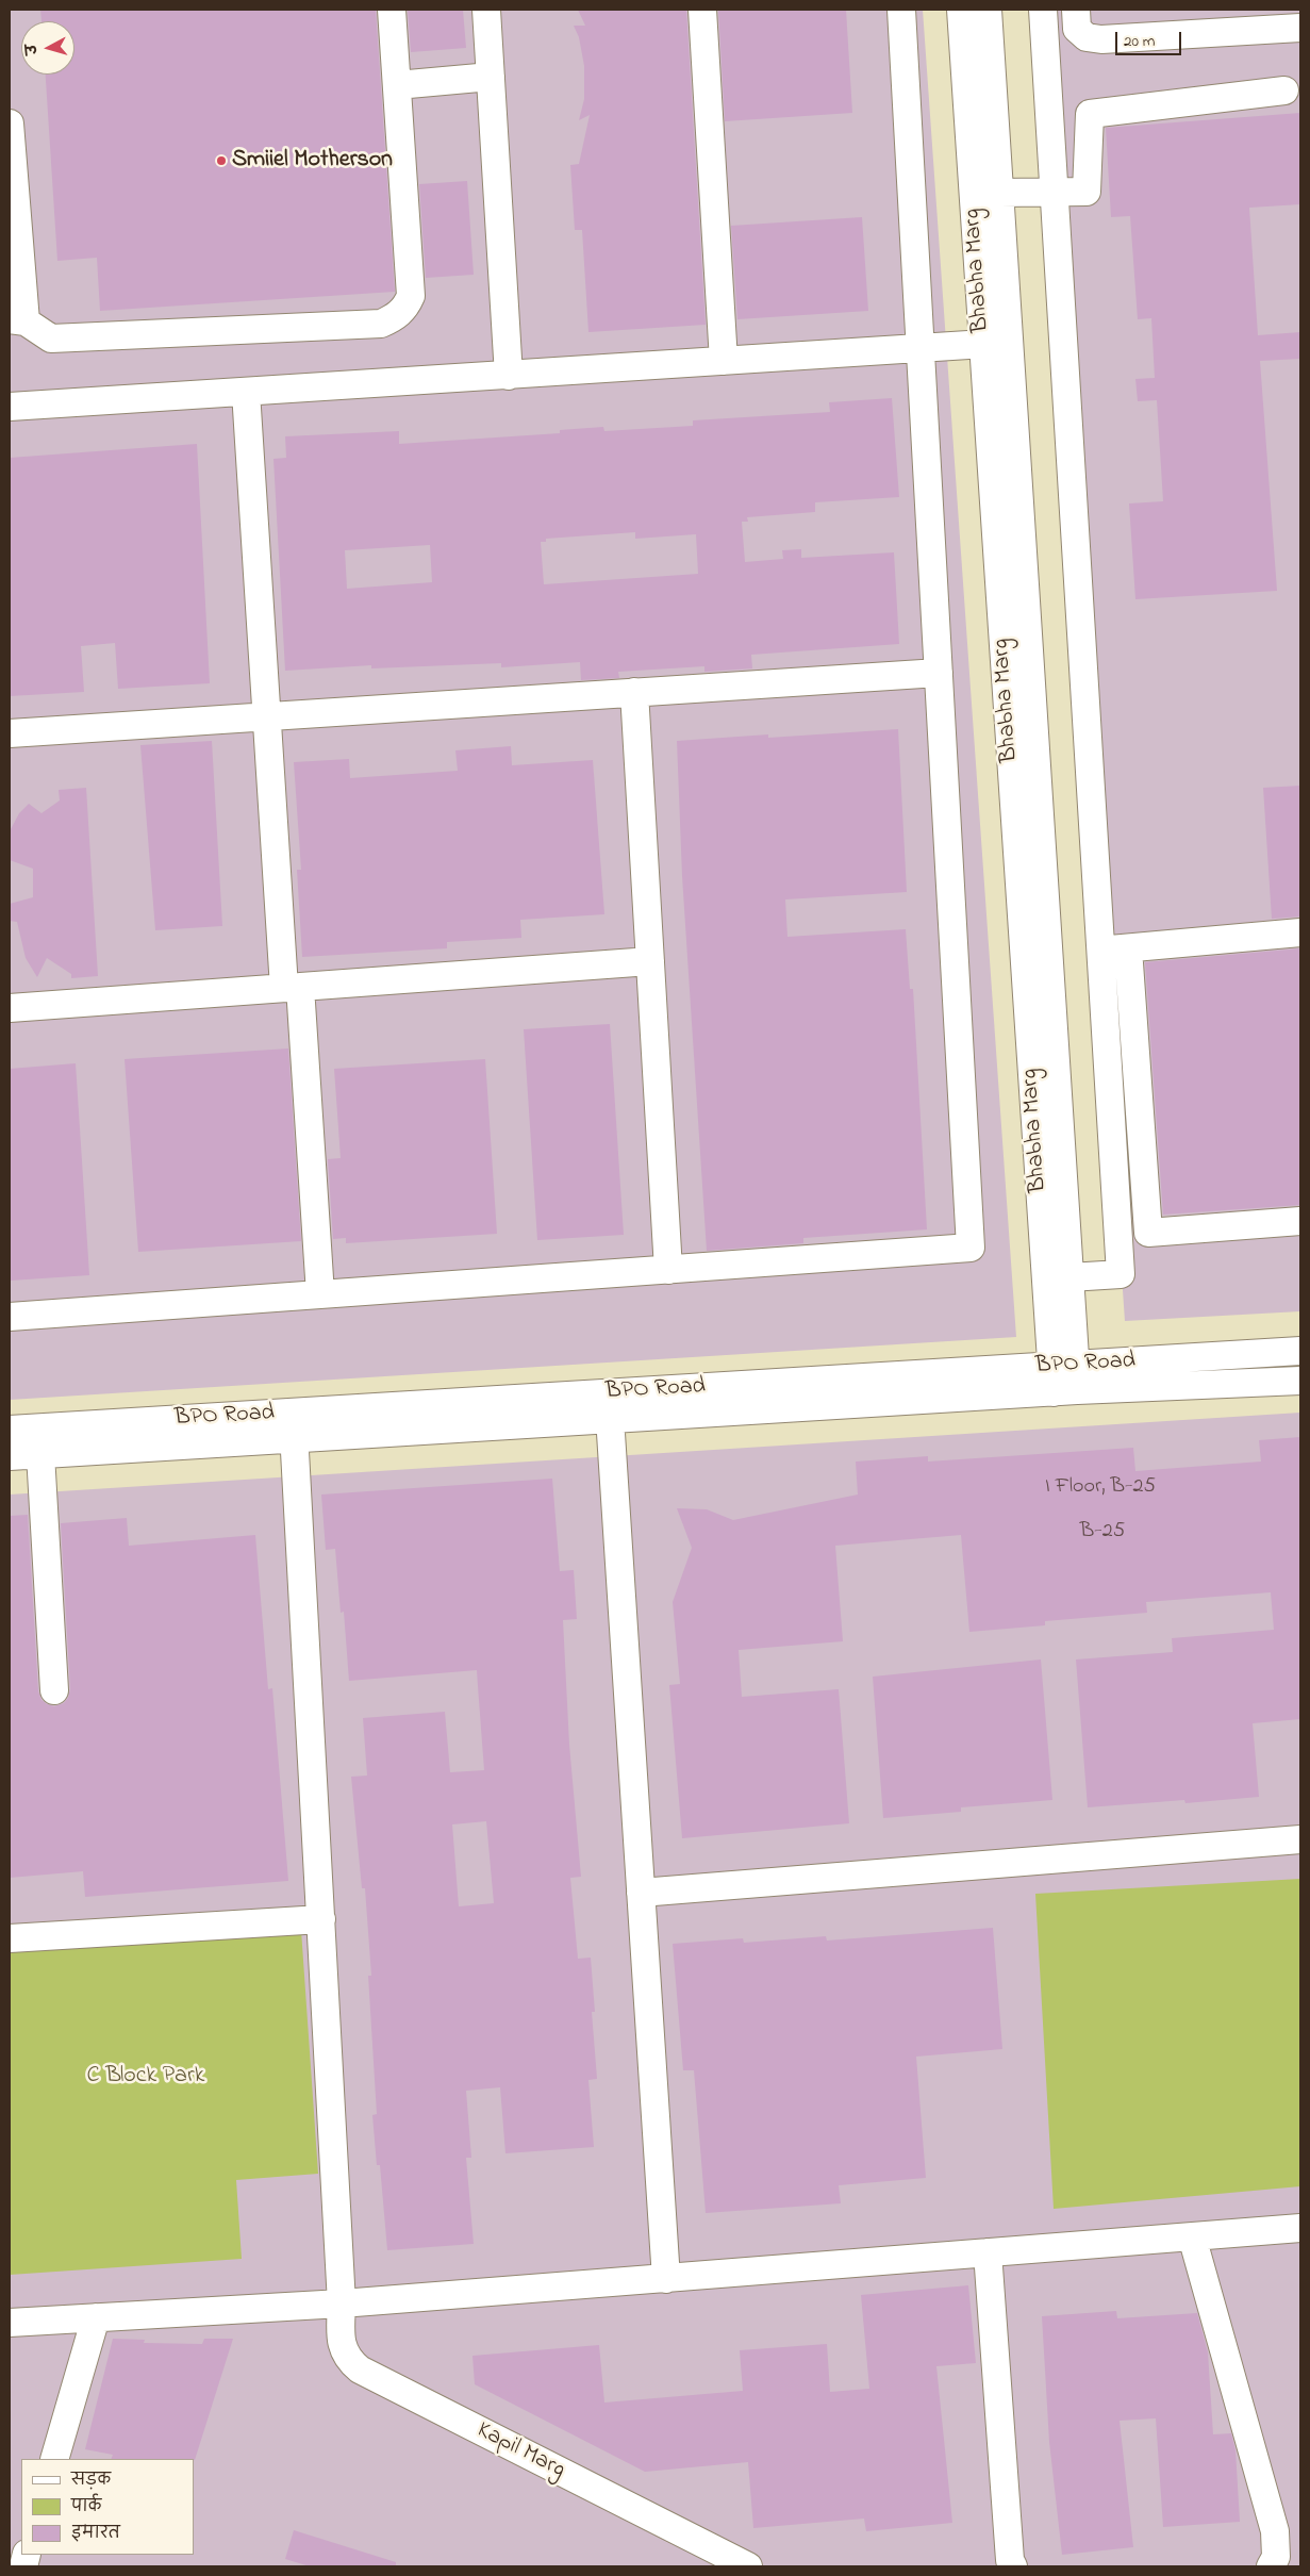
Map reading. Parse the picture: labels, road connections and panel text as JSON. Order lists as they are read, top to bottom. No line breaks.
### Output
{"streets":{"street":["Bhabha Marg","BPO Road","Kapil Marg"]},"crossings":[["Bhabha Marg","BPO Road"],["BPO Road","Kapil Marg"]],"parks":["C Block Park"],"places":["Smiiel Motherson"],"house_numbers":["I Floor, B-25","B-25"],"legend":["सड़क","पार्क","इमारत"],"scale_bar":"20 m","north":"left"}
